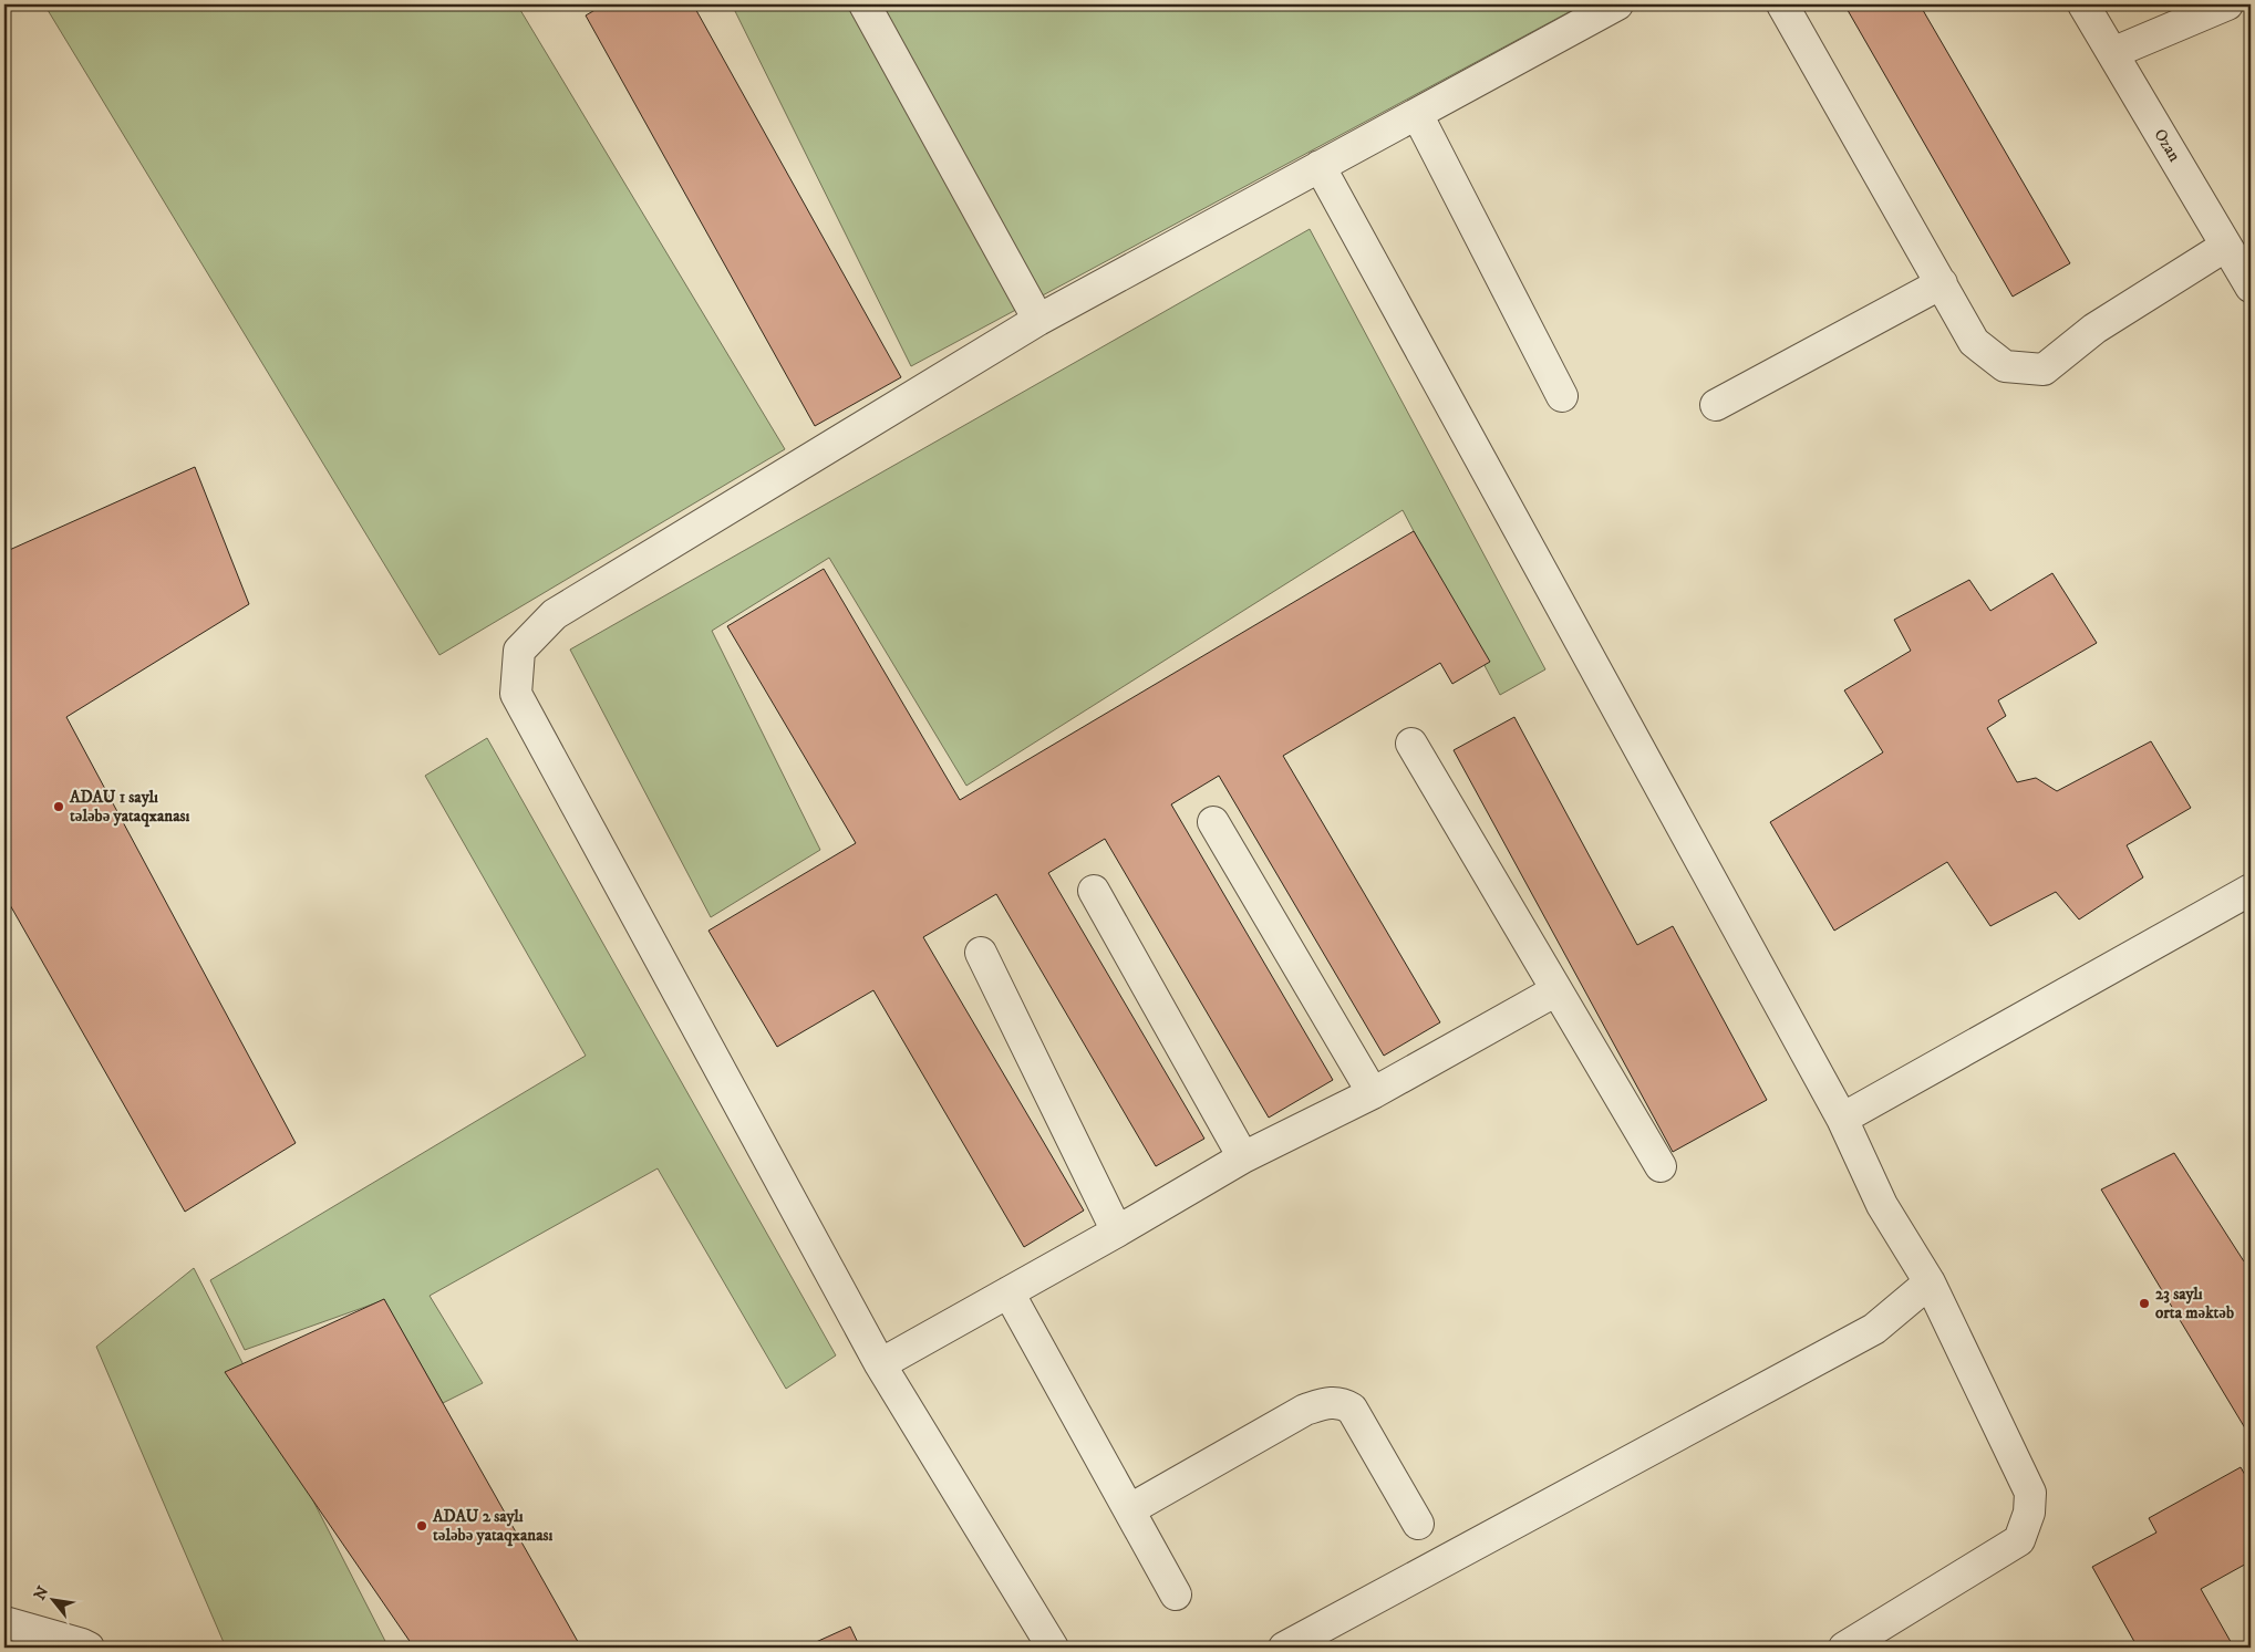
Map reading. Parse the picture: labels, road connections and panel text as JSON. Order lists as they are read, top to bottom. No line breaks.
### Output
{"streets":{"street":["Ozan"]},"places":["ADAU 1 saylı tələbə yataqxanası","23 saylı orta məktəb","ADAU 2 saylı tələbə yataqxanası"],"north":"top left"}
